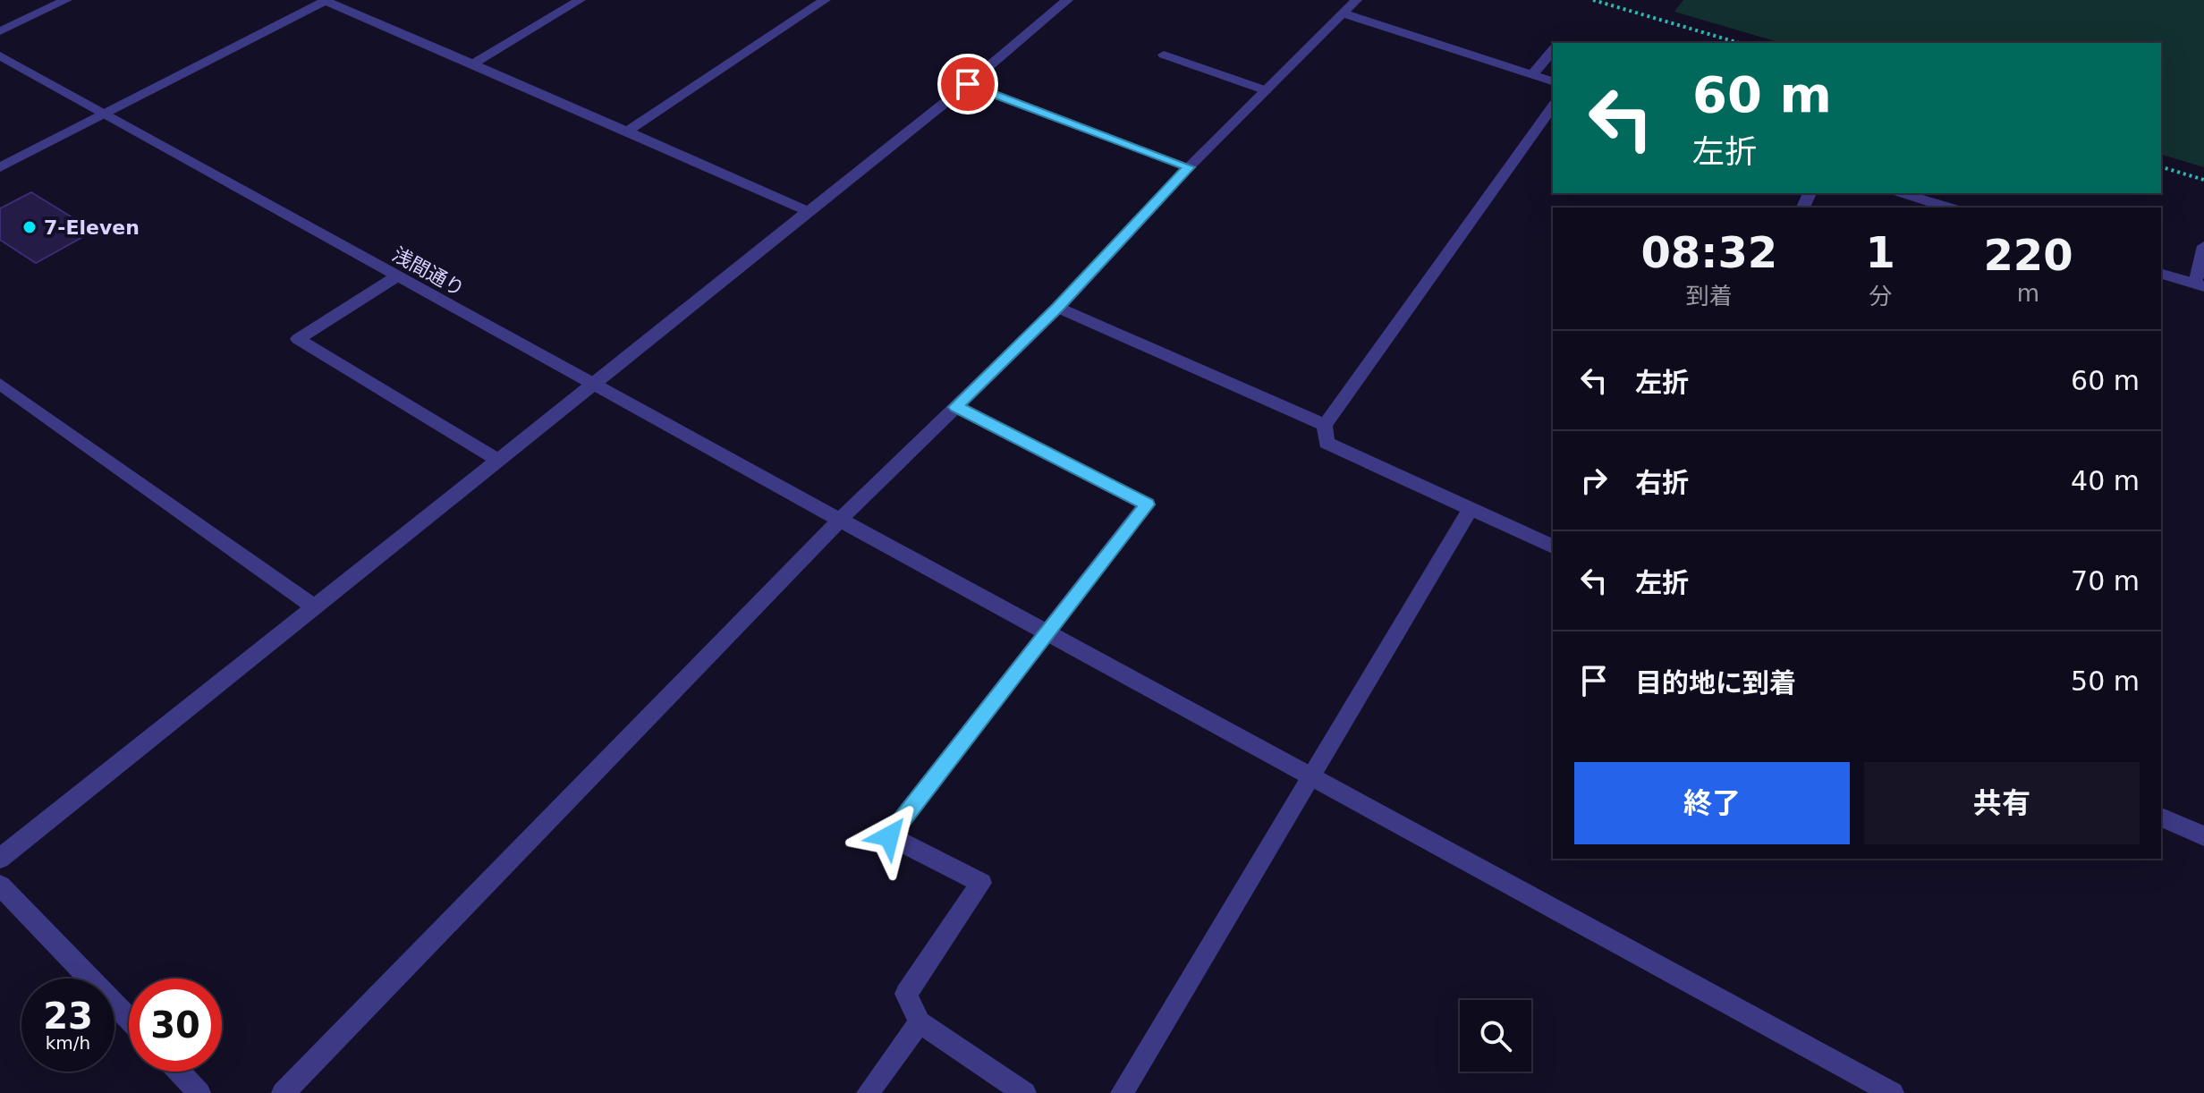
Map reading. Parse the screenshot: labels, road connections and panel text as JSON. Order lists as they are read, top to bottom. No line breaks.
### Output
{"streets":{"street":["浅間通り"]},"places":["7-Eleven"],"page":{"turn":["60 m","左折"],"eta":["08:32","到着","1","分","220","m"],"list":[{"name":"左折","value":"60 m"},{"name":"右折","value":"40 m"},{"name":"左折","value":"70 m"},{"name":"目的地に到着","value":"50 m"}],"buttons":["終了","共有"],"speed":"23 km/h","limit":"30"}}
